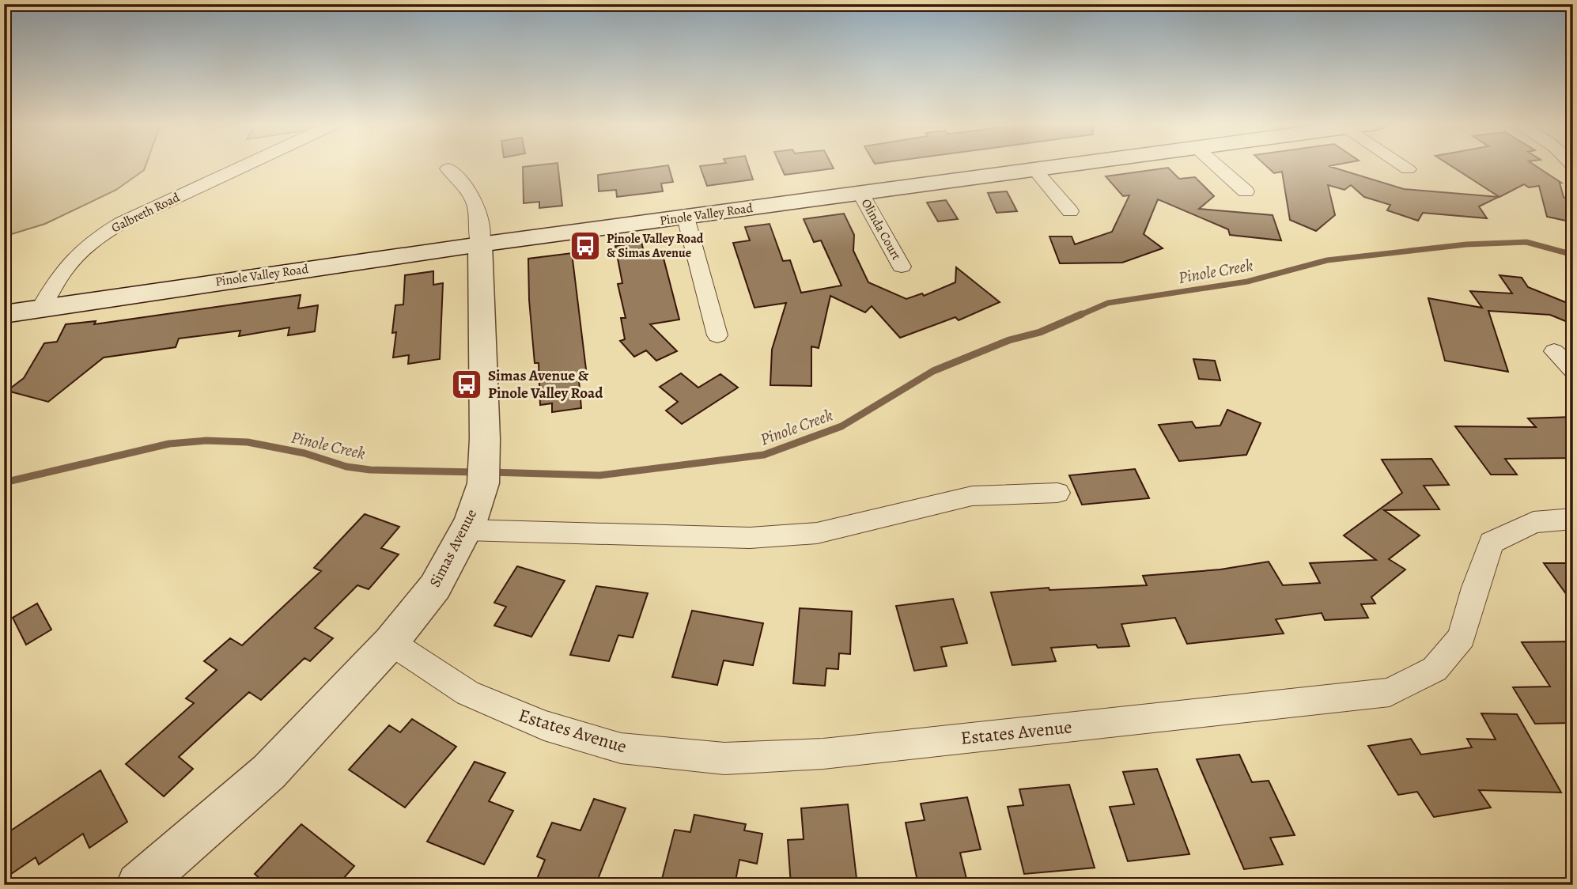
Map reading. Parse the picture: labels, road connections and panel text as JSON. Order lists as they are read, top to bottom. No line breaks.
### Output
{"streets":{"main road":["Pinole Valley Road","Simas Avenue"],"street":["Galbreth Road","Olinda Court","Estates Avenue"]},"crossings":[["Galbreth Road","Pinole Valley Road"],["Pinole Valley Road","Olinda Court"],["Pinole Valley Road","Simas Avenue"],["Simas Avenue","Estates Avenue"]],"water":["Pinole Creek"],"places":{"bus stop":["Pinole Valley Road & Simas Avenue","Simas Avenue & Pinole Valley Road"]}}
